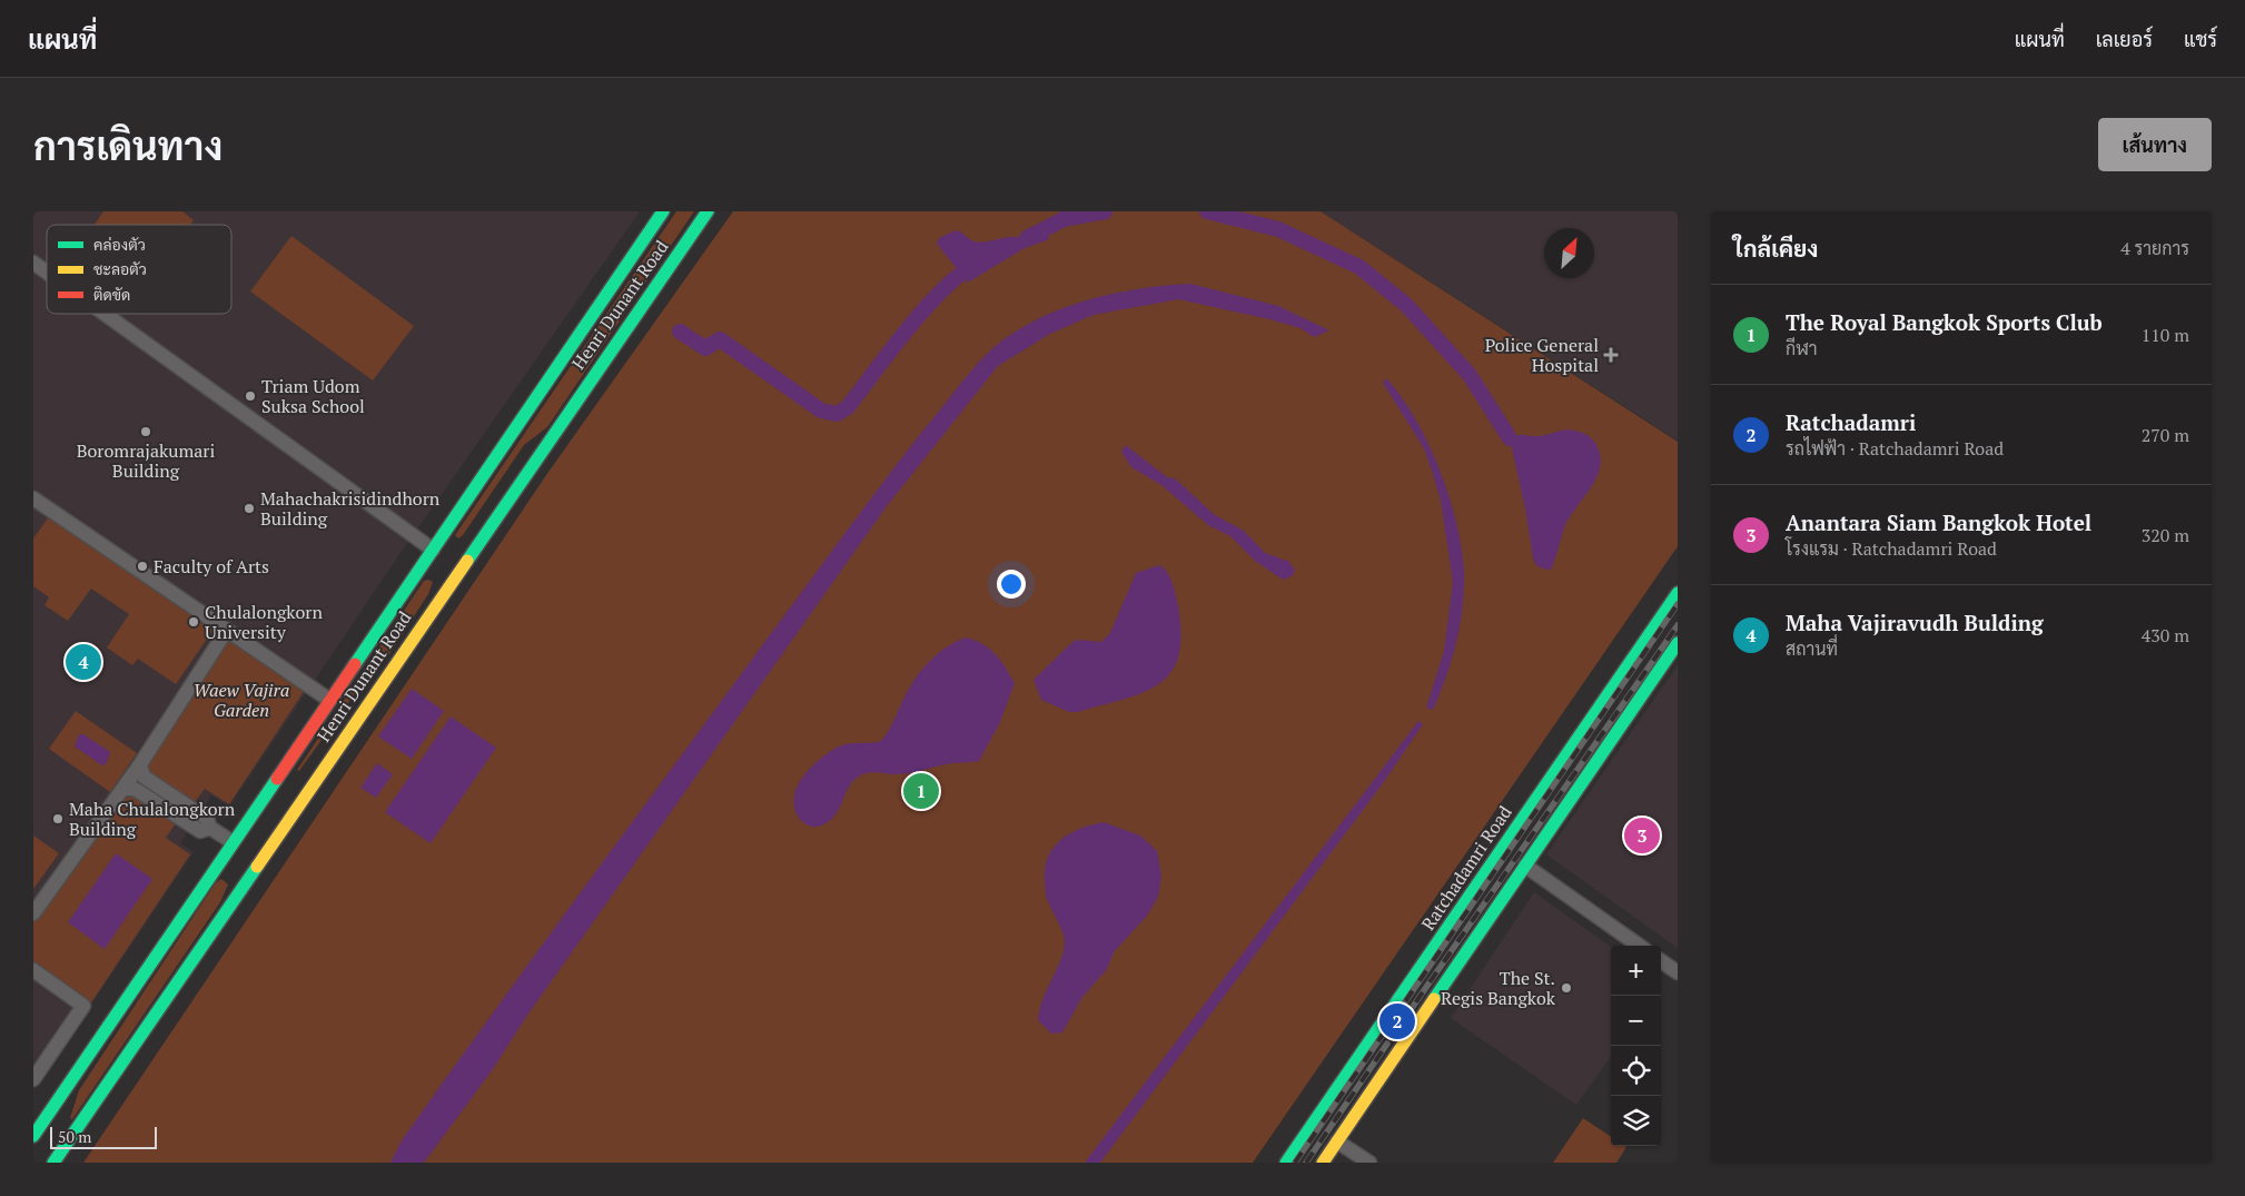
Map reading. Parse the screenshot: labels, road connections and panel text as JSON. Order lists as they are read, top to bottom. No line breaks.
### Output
{"streets":{"main road":["Henri Dunant Road","Ratchadamri Road"]},"parks":["Waew Vajira Garden"],"places":{"health":["Police General Hospital"],"other":["Triam Udom Suksa School","Boromrajakumari Building","Mahachakrisidindhorn Building","Faculty of Arts","Chulalongkorn University","Maha Chulalongkorn Building","The St. Regis Bangkok"]},"legend":["คล่องตัว","ชะลอตัว","ติดขัด"],"scale_bar":"50 m","north":"top right","page":{"header":"แผนที่","nav":["แผนที่","เลเยอร์","แชร์"],"buttons":"เส้นทาง","title":"การเดินทาง","heading":["ใกล้เคียง","4 รายการ"],"list":[{"mark":"1","name":"The Royal Bangkok Sports Club","note":"กีฬา","value":"110 m"},{"mark":"2","name":"Ratchadamri","note":"รถไฟฟ้า · Ratchadamri Road","value":"270 m"},{"mark":"3","name":"Anantara Siam Bangkok Hotel","note":"โรงแรม · Ratchadamri Road","value":"320 m"},{"mark":"4","name":"Maha Vajiravudh Bulding","note":"สถานที่","value":"430 m"}],"pins":["4","1","3","2"],"map_buttons":["+","−"],"scale":"50 m"}}
